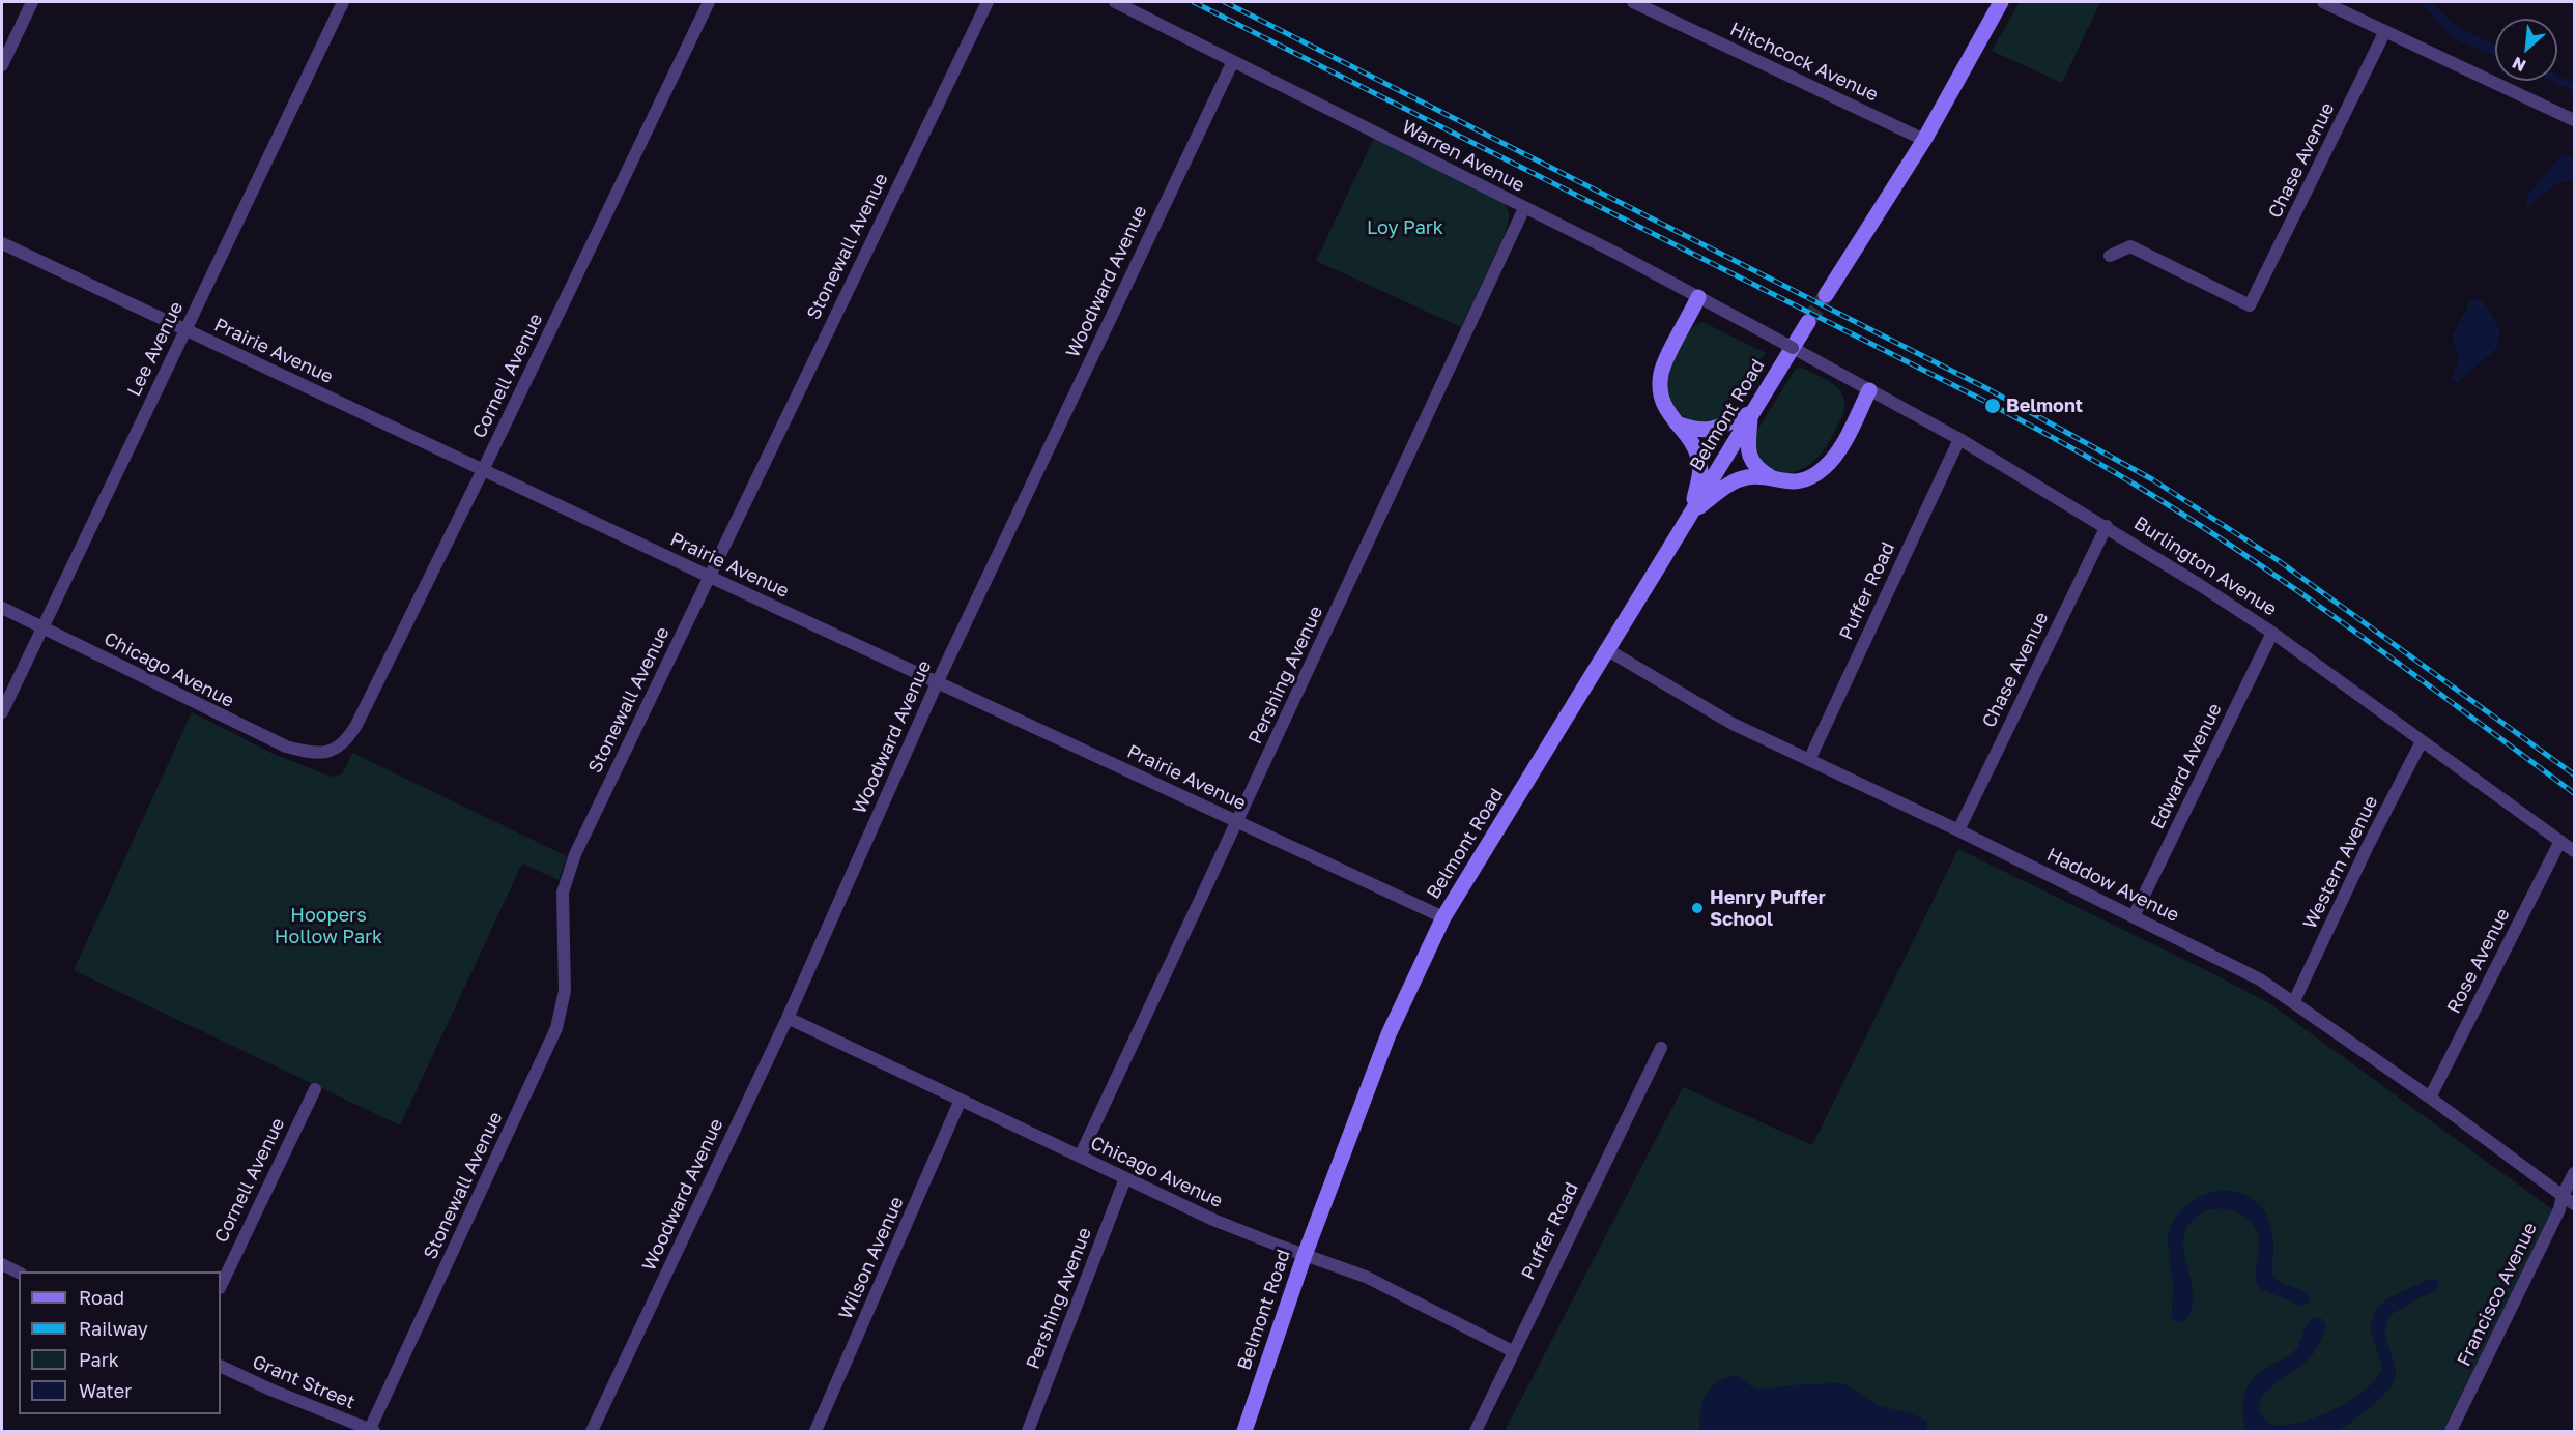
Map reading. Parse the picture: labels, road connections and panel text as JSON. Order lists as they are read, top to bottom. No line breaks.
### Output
{"streets":{"main road":["Belmont Road"],"street":["Hitchcock Avenue","Warren Avenue","Chase Avenue","Stonewall Avenue","Woodward Avenue","Lee Avenue","Prairie Avenue","Cornell Avenue","Burlington Avenue","Puffer Road","Chicago Avenue","Pershing Avenue","Edward Avenue","Western Avenue","Haddow Avenue","Rose Avenue","Wilson Avenue","Francisco Avenue","Grant Street"]},"crossings":[["Warren Avenue","Woodward Avenue"],["Warren Avenue","Burlington Avenue"],["Warren Avenue","Pershing Avenue"],["Chase Avenue","Burlington Avenue"],["Chase Avenue","Haddow Avenue"],["Stonewall Avenue","Prairie Avenue"],["Stonewall Avenue","Grant Street"],["Woodward Avenue","Prairie Avenue"],["Woodward Avenue","Chicago Avenue"],["Lee Avenue","Prairie Avenue"],["Lee Avenue","Chicago Avenue"],["Prairie Avenue","Cornell Avenue"],["Prairie Avenue","Belmont Road"],["Prairie Avenue","Pershing Avenue"],["Cornell Avenue","Chicago Avenue"],["Belmont Road","Chicago Avenue"],["Belmont Road","Haddow Avenue"],["Burlington Avenue","Puffer Road"],["Burlington Avenue","Edward Avenue"],["Burlington Avenue","Western Avenue"],["Burlington Avenue","Rose Avenue"],["Puffer Road","Chicago Avenue"],["Puffer Road","Haddow Avenue"],["Chicago Avenue","Pershing Avenue"],["Chicago Avenue","Wilson Avenue"],["Edward Avenue","Haddow Avenue"],["Western Avenue","Haddow Avenue"],["Haddow Avenue","Rose Avenue"],["Haddow Avenue","Francisco Avenue"]],"parks":["Loy Park","Hoopers Hollow Park"],"places":["Belmont","Henry Puffer School"],"legend":["Road","Railway","Park","Water"],"north":"bottom left"}
